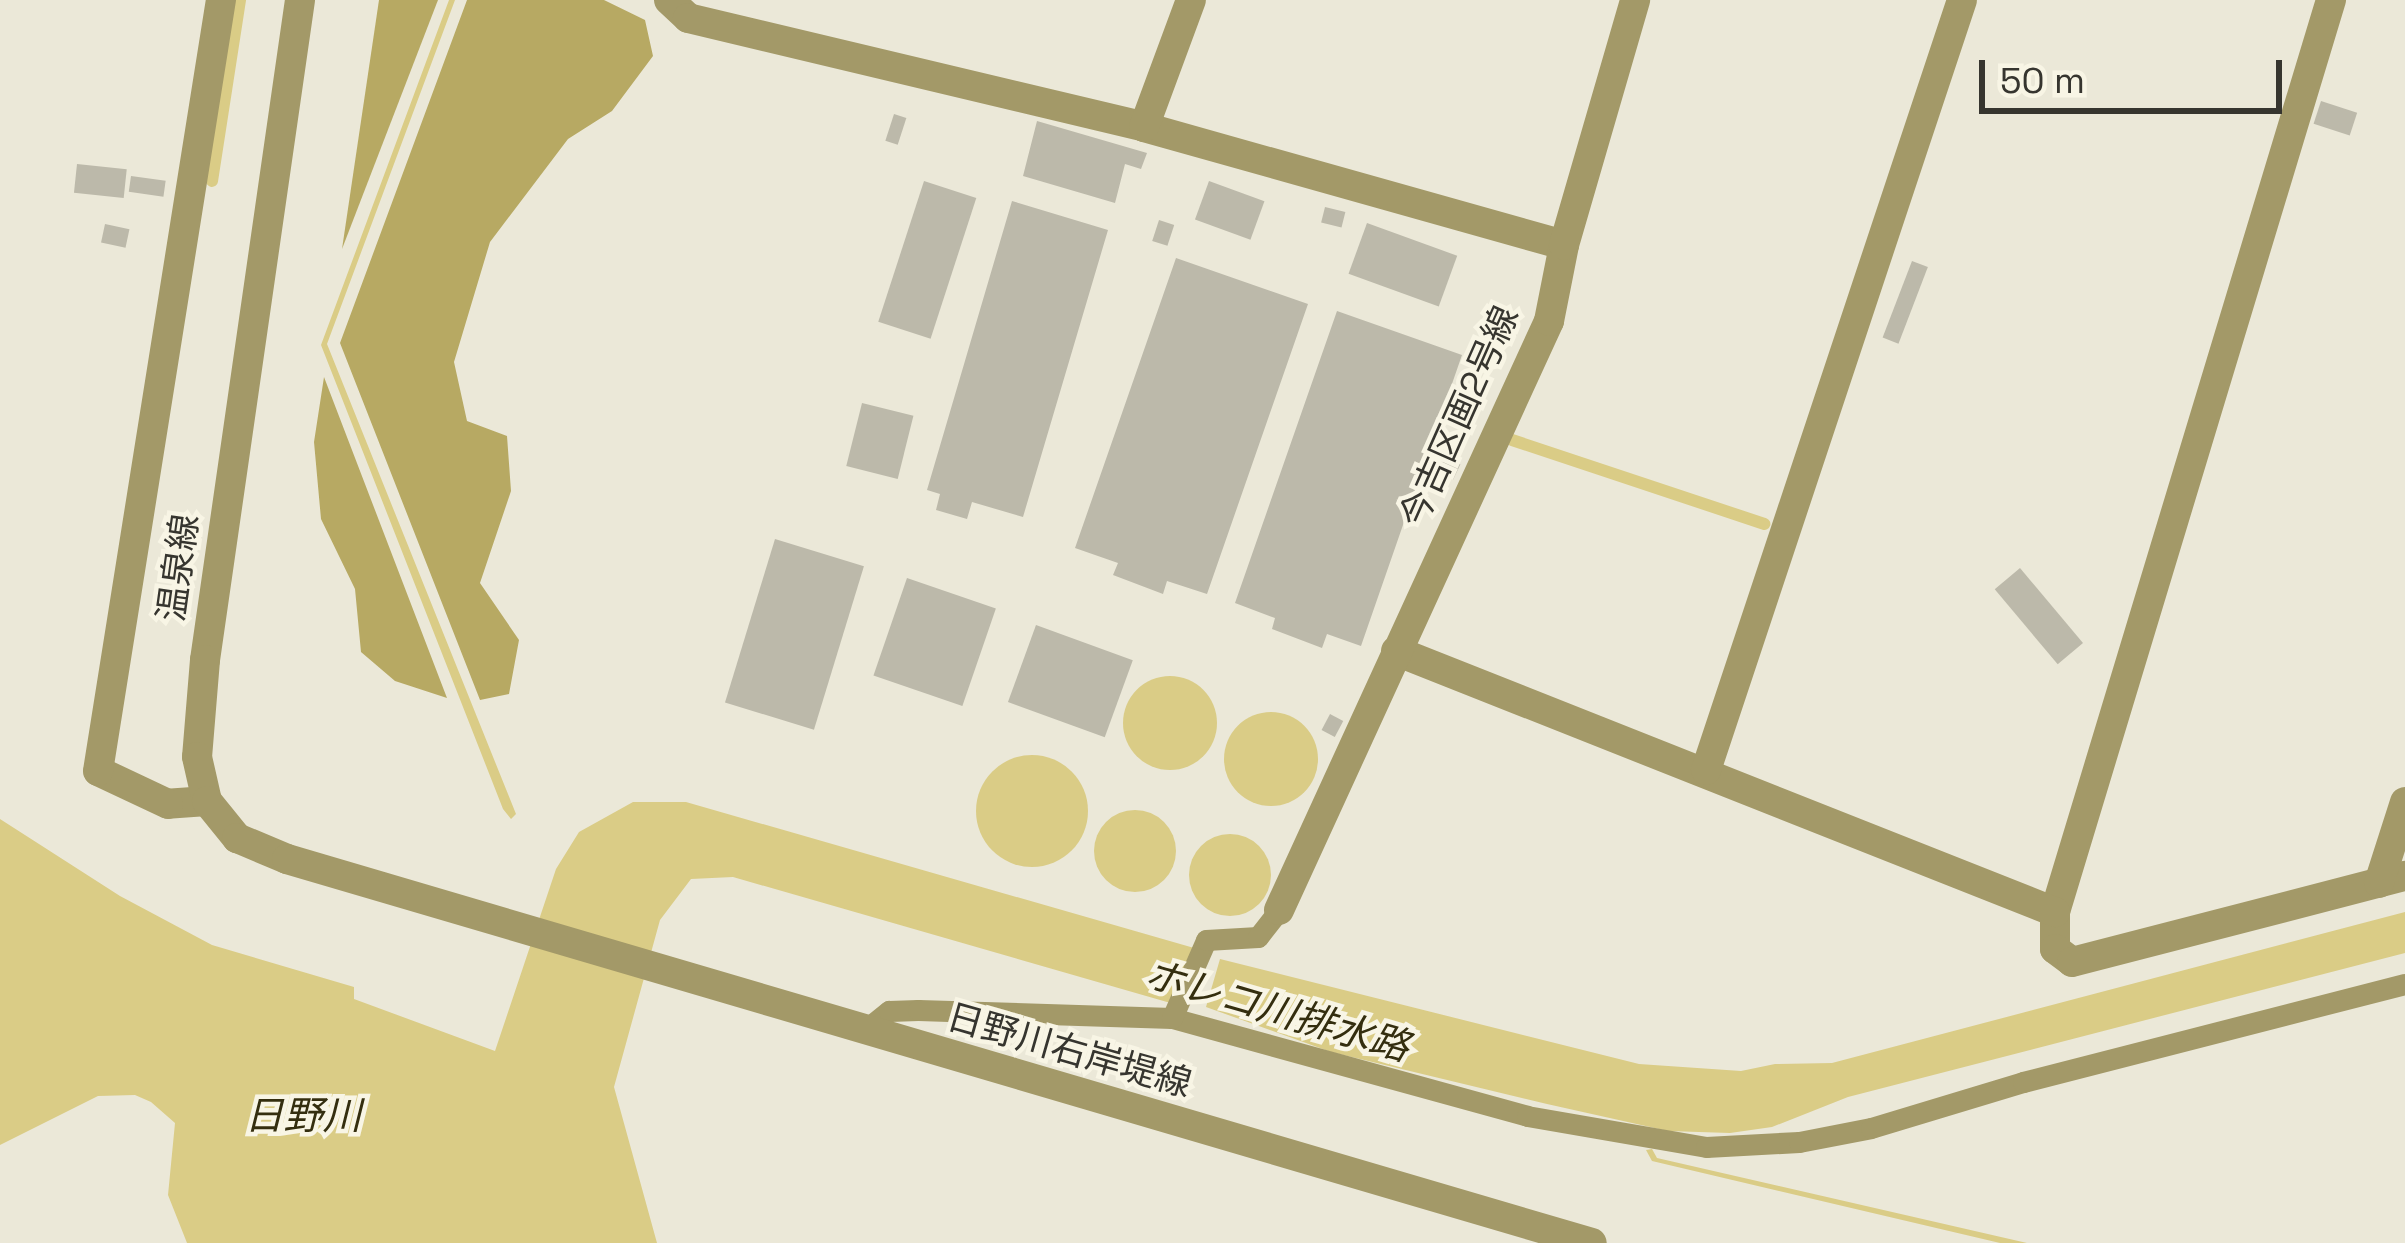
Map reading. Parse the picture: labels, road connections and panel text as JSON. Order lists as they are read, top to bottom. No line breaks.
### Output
{"streets":{"street":["今吉区画2号線","温泉線","日野川右岸堤線"]},"crossings":[["温泉線","日野川右岸堤線"]],"water":["ホレコ川排水路","日野川"],"scale_bar":"50 m"}
